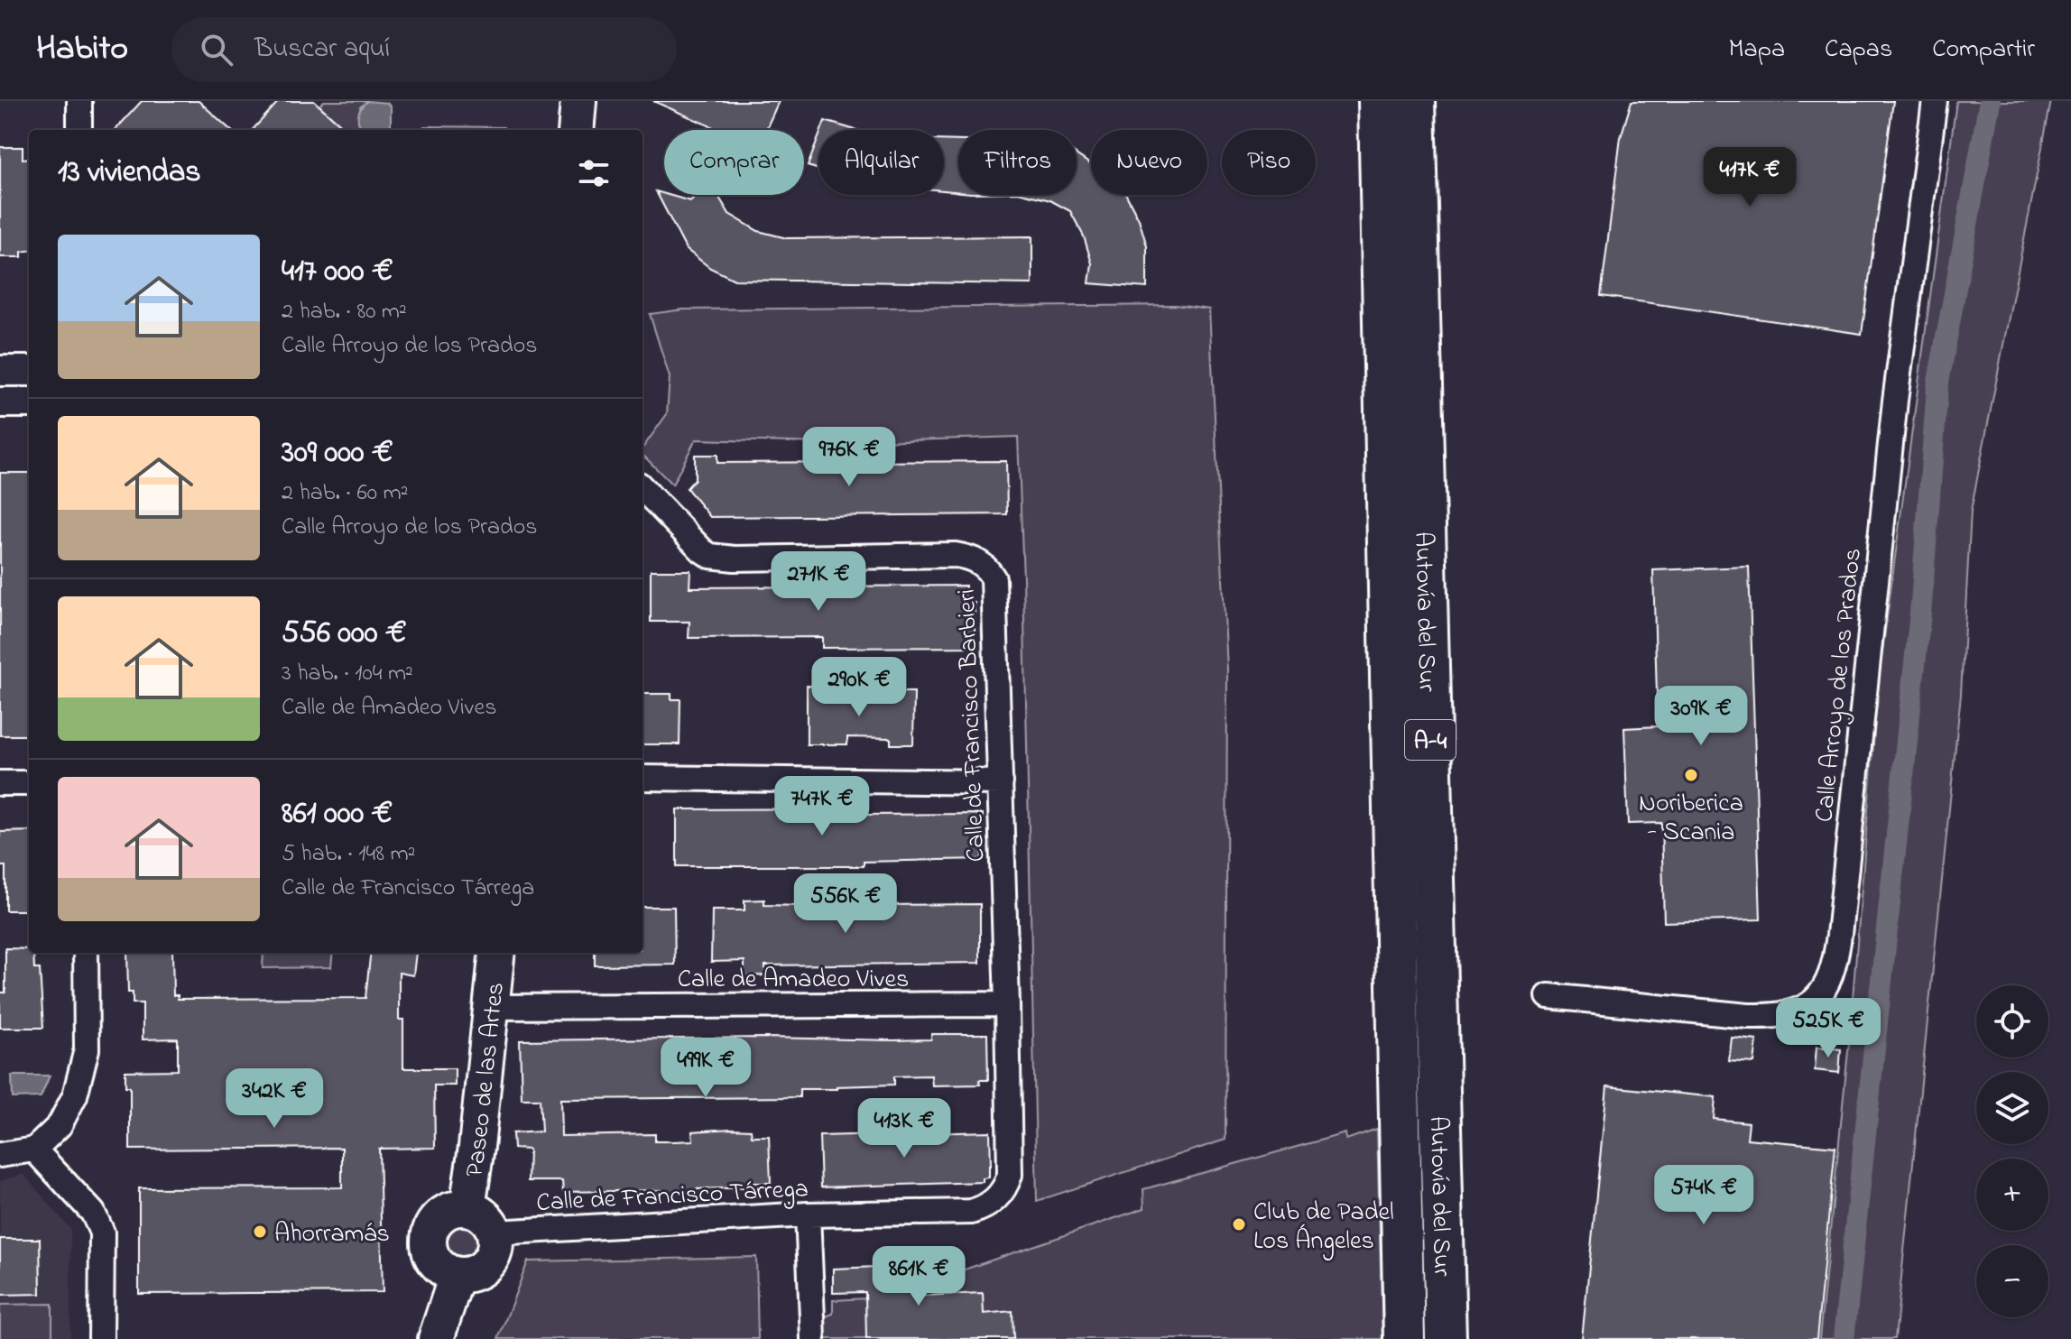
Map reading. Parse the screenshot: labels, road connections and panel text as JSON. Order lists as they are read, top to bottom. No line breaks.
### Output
{"streets":{"highway":["Autovía del Sur","A-4"],"main road":["Paseo de las Artes"],"street":["Calle Arroyo de los Prados","Calle de Francisco Barbieri","Calle de Amadeo Vives","Calle de Francisco Tárrega"]},"crossings":[["Calle de Francisco Barbieri","Calle de Amadeo Vives"],["Calle de Francisco Barbieri","Calle de Francisco Tárrega"],["Calle de Amadeo Vives","Paseo de las Artes"],["Calle de Amadeo Vives","Calle de Francisco Tárrega"],["Paseo de las Artes","Calle de Francisco Tárrega"]],"places":["Noriberica - Scania","Club de Padel Los Ángeles","Ahorramás"],"page":{"header":"Habito","search":"Buscar aquí","nav":["Mapa","Capas","Compartir"],"chip":["Comprar","Alquilar","Filtros","Nuevo","Piso"],"heading":"13 viviendas","price":["417K €","976K €","271K €","290K €","309K €","747K €","556K €","525K €","499K €","342K €","413K €","574K €","861K €"],"list":[{"name":"417 000 €","note":"2 hab. · 80 m² · Calle Arroyo de los Prados"},{"name":"309 000 €","note":"2 hab. · 60 m² · Calle Arroyo de los Prados"},{"name":"556 000 €","note":"3 hab. · 104 m² · Calle de Amadeo Vives"},{"name":"861 000 €","note":"5 hab. · 148 m² · Calle de Francisco Tárrega"}],"map_buttons":["+","−"]}}
